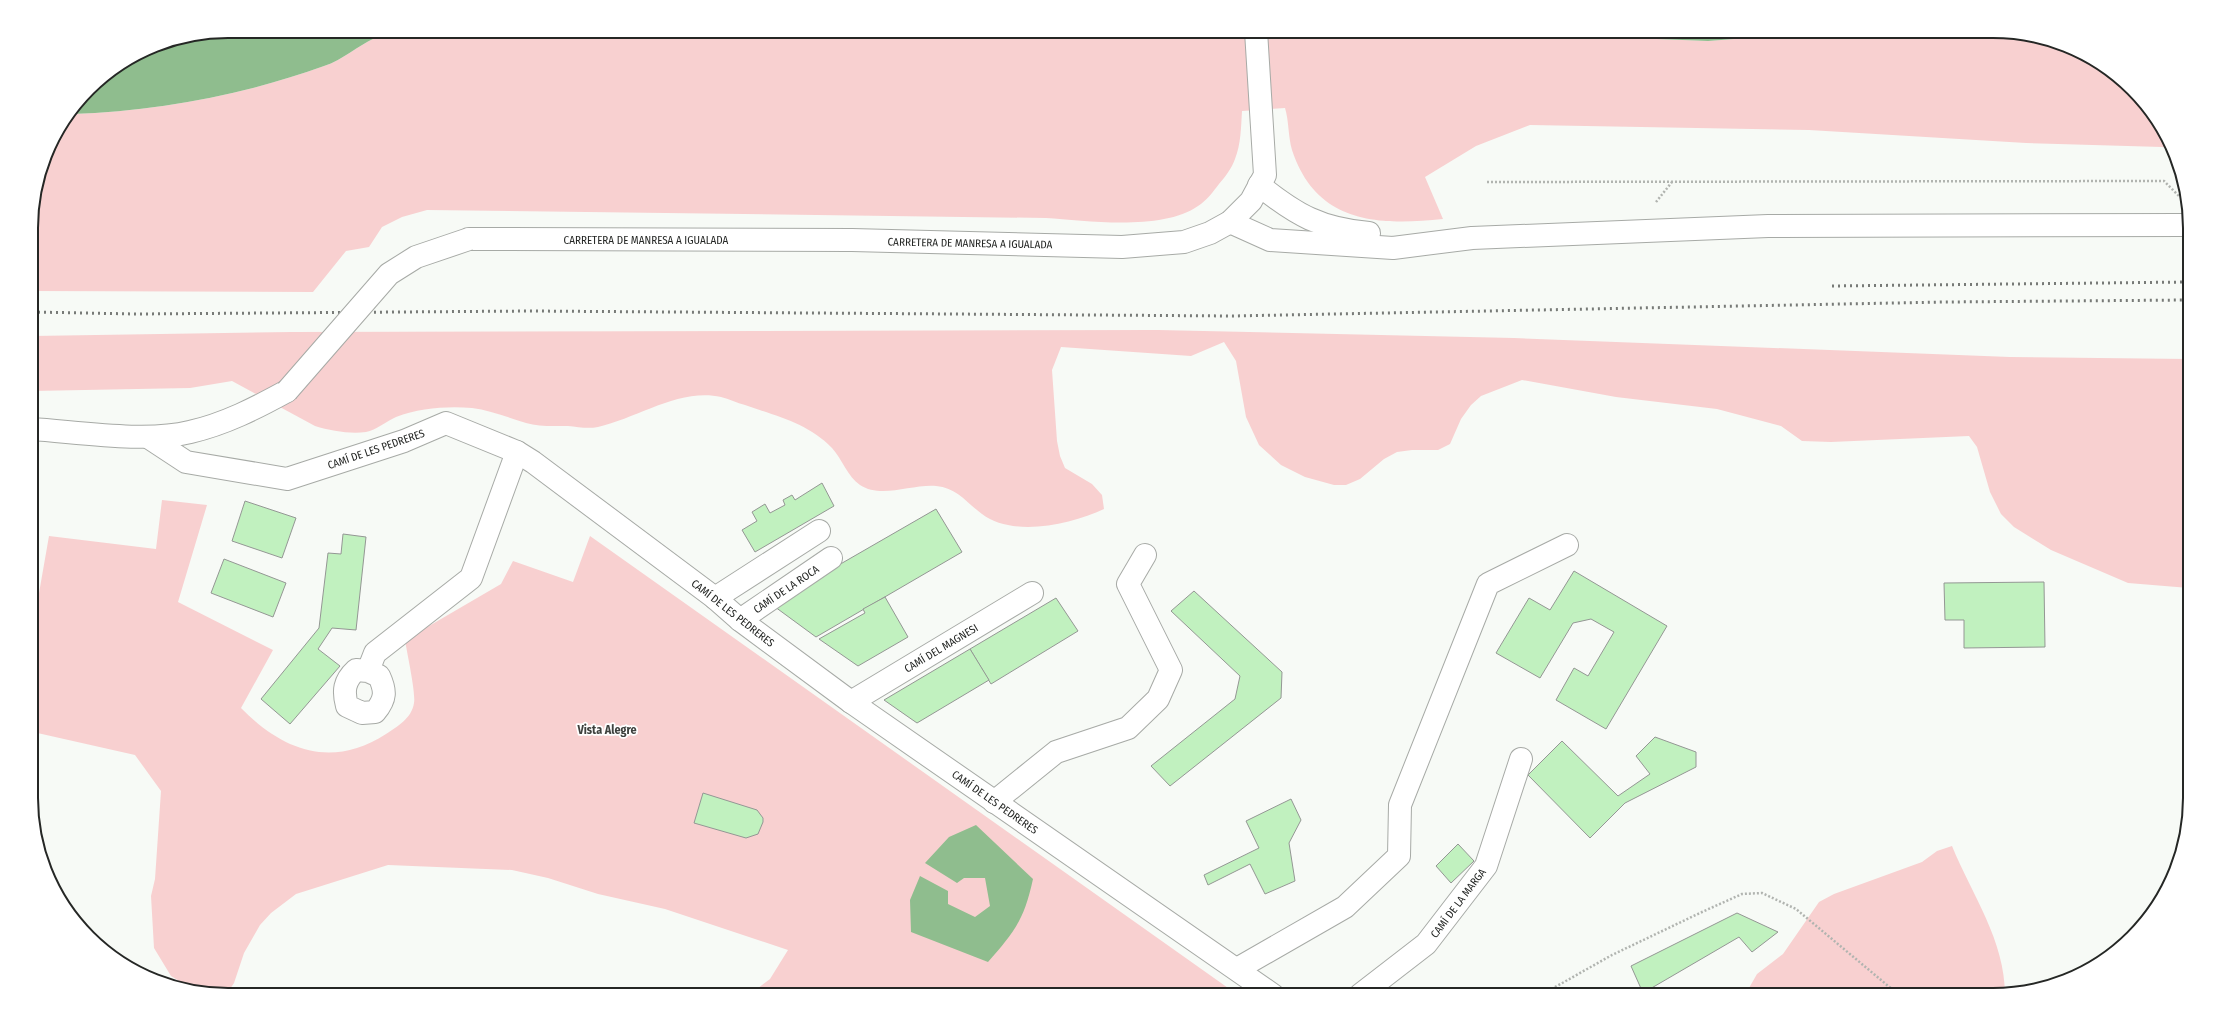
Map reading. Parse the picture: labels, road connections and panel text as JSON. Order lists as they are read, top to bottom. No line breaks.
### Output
{"streets":{"street":["CARRETERA DE MANRESA A IGUALADA","CAMÍ DE LES PEDRERES","CAMÍ DE LA ROCA","CAMÍ DEL MAGNESI","CAMÍ DE LA MARGA"]},"crossings":[["CARRETERA DE MANRESA A IGUALADA","CAMÍ DE LES PEDRERES"],["CAMÍ DE LES PEDRERES","CAMÍ DE LA ROCA"],["CAMÍ DE LES PEDRERES","CAMÍ DEL MAGNESI"]],"districts":["Vista Alegre"]}
